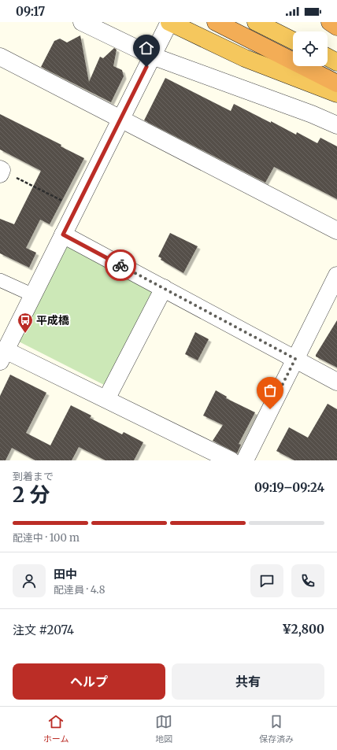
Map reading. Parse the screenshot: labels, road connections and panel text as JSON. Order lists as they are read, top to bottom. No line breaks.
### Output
{"places":{"bus stop":["平成橋"]},"page":{"status":"09:17","heading":["2 分","到着まで","09:19–09:24"],"panel":["田中","配達員 · 4.8","注文 #2074","¥2,800"],"bar":"配達中 · 100 m","buttons":["ヘルプ","共有"],"tabs":["ホーム","地図","保存済み"]}}
